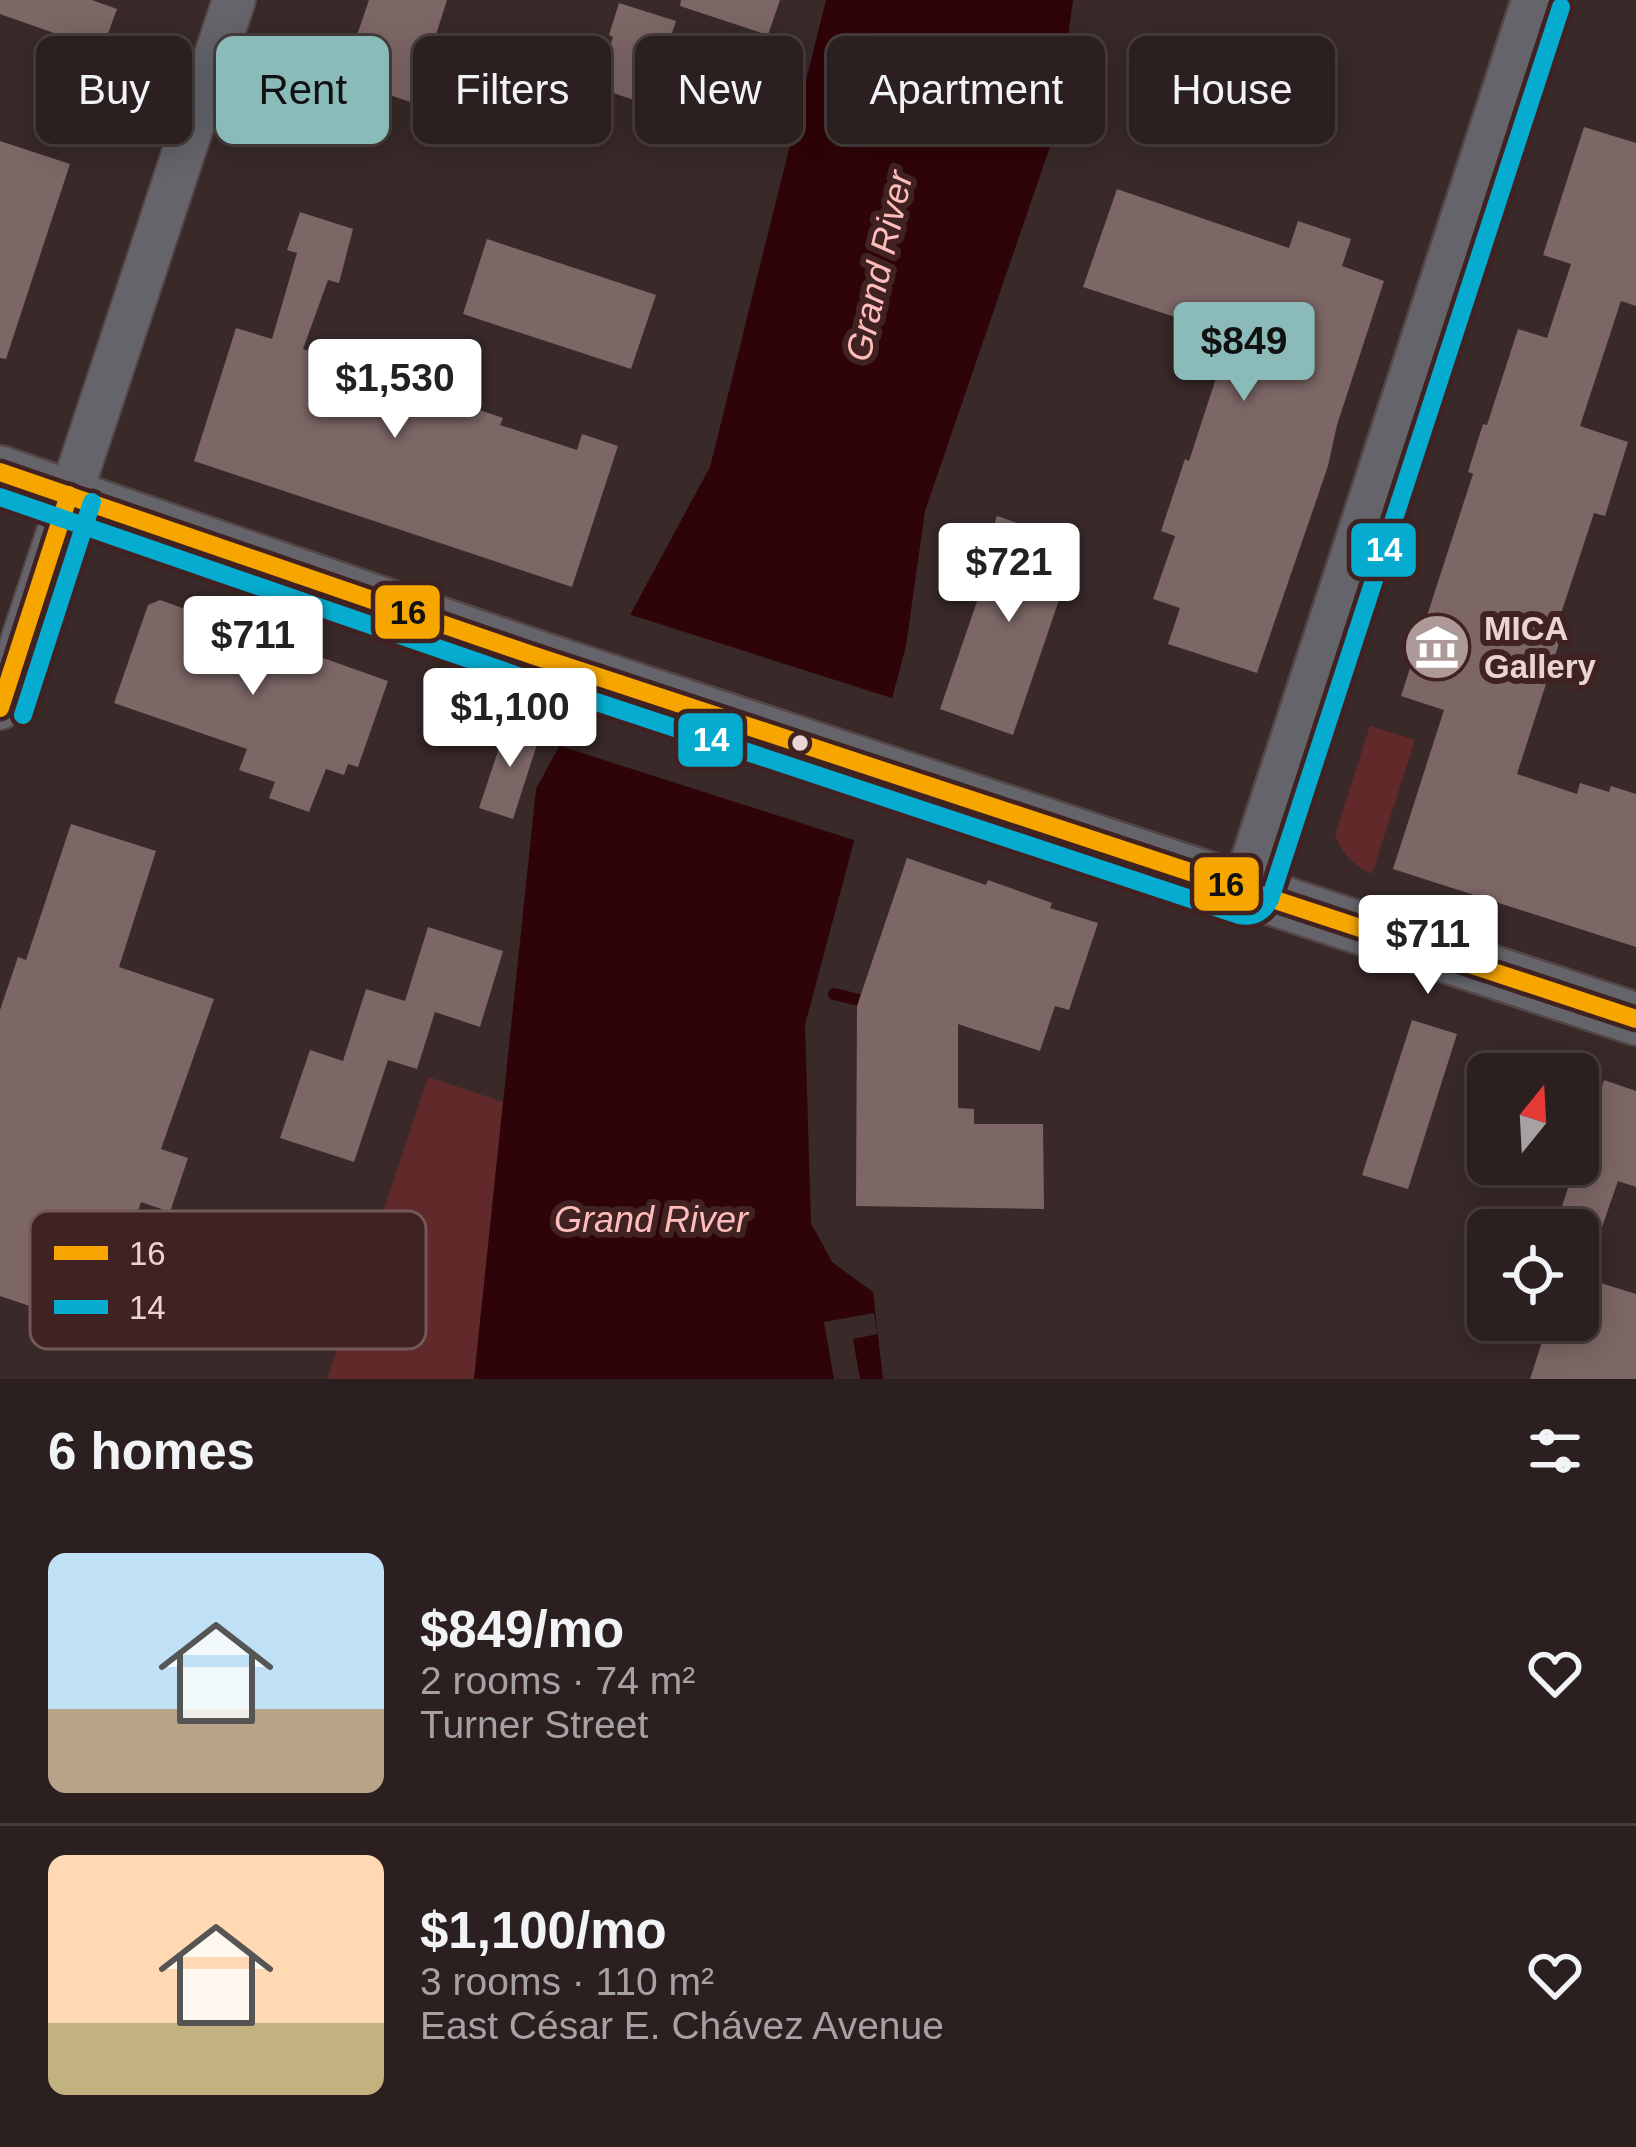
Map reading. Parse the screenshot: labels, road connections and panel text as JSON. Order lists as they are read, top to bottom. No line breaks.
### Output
{"water":["Grand River"],"places":{"museum":["MICA Gallery"]},"lines":["transit line 14","transit line 16"],"legend":["16","14"],"north":"top","page":{"chip":["Buy","Rent","Filters","New","Apartment","House"],"price":["$849","$1,530","$721","$711","$1,100","$711"],"heading":"6 homes","list":[{"name":"$849/mo","note":"2 rooms · 74 m² · Turner Street"},{"name":"$1,100/mo","note":"3 rooms · 110 m² · East César E. Chávez Avenue"}]}}
